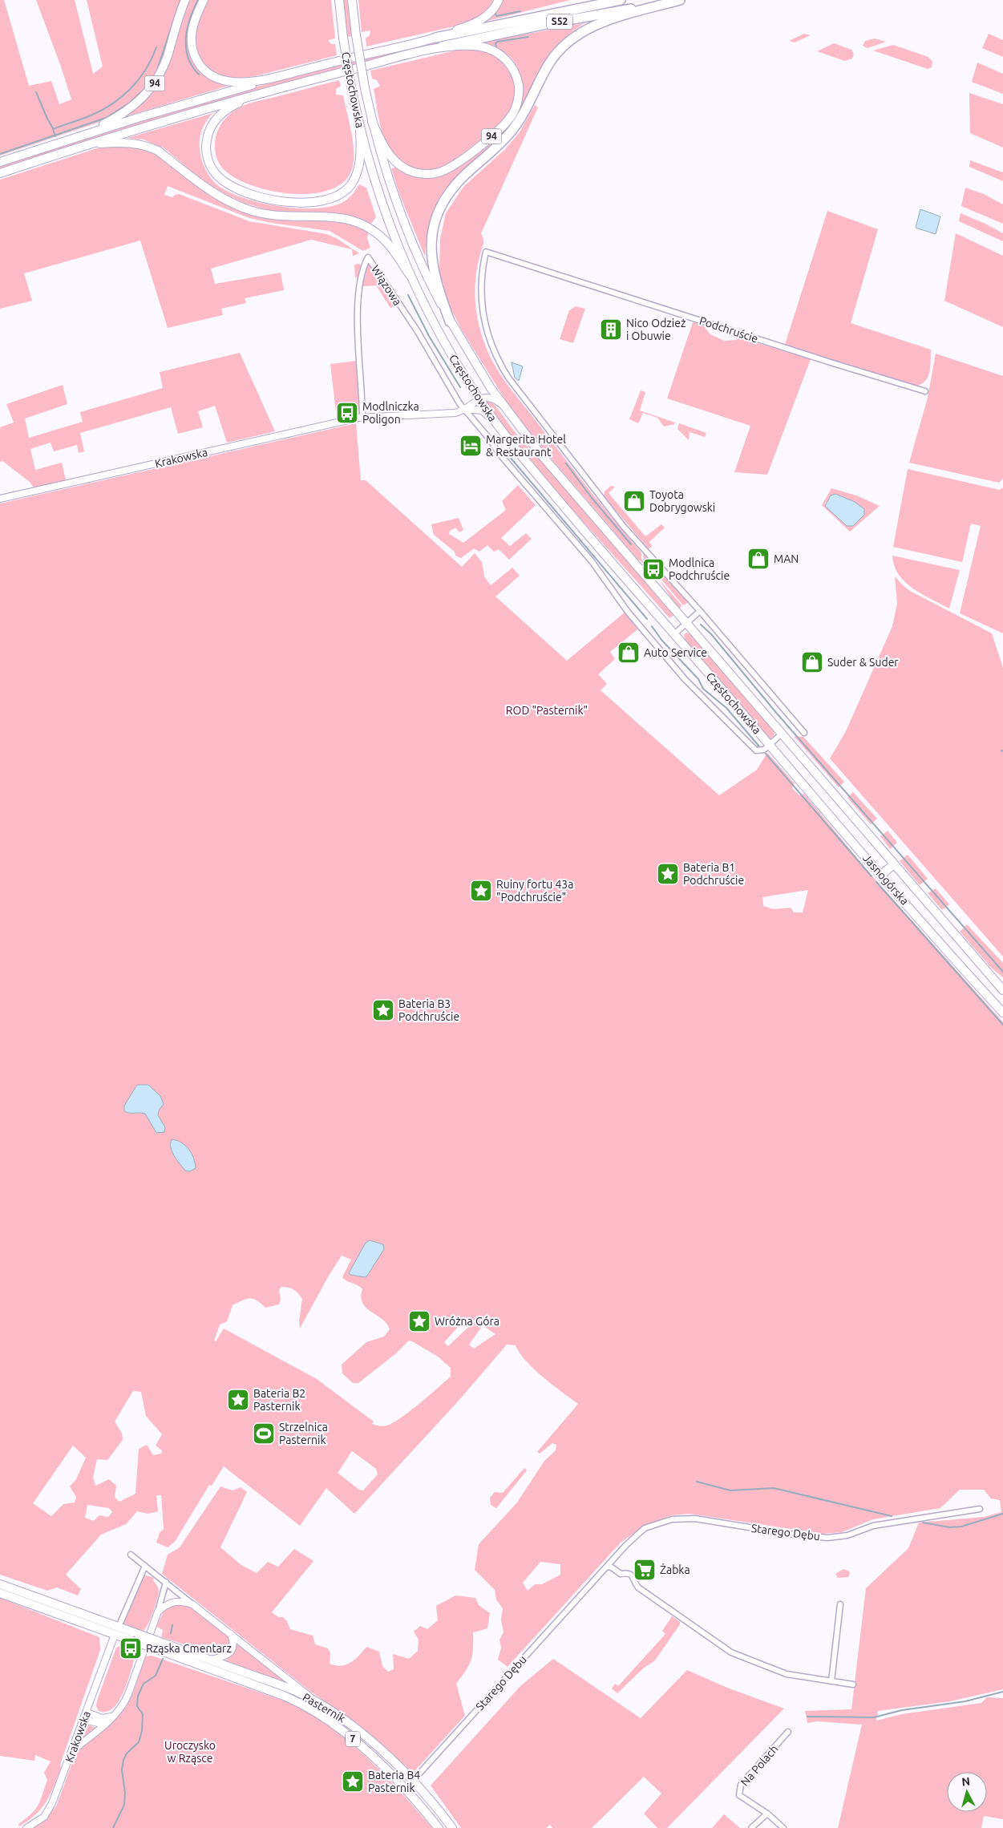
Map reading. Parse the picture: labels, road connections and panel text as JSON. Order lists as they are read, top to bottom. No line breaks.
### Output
{"streets":{"highway":["S52"],"main road":["94","Częstochowska","Jasnogórska","Pasternik","7"],"street":["Wiązowa","Podchruście","Krakowska","Starego Dębu","Na Polach"]},"crossings":[["S52","94"],["94","Częstochowska"],["Częstochowska","Jasnogórska"],["Wiązowa","Krakowska"],["Krakowska","7"],["Starego Dębu","Pasternik"],["Pasternik","7"]],"parks":["ROD \"Pasternik\"","Uroczysko w Rząsce"],"places":{"building":["Nico Odzież i Obuwie"],"bus stop":["Modlniczka Poligon","Modlnica Podchruście","Rząska Cmentarz"],"hotel":["Margerita Hotel & Restaurant"],"shop":["Toyota Dobrygowski","MAN","Auto Service","Suder & Suder"],"place":["Bateria B1 Podchruście","Ruiny fortu 43a \"Podchruście\"","Bateria B3 Podchruście","Wróżna Góra","Bateria B2 Pasternik","Bateria B4 Pasternik"],"sports":["Strzelnica Pasternik"],"supermarket":["Żabka"]},"north":"top"}
